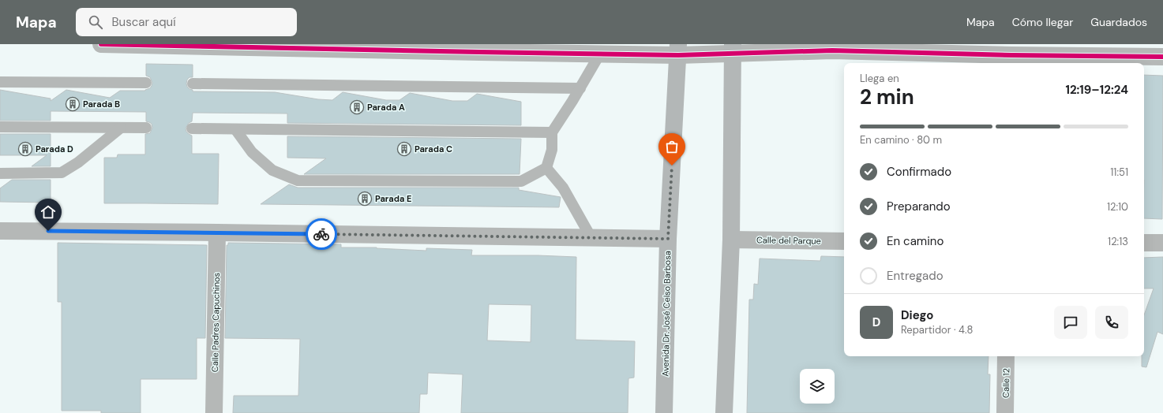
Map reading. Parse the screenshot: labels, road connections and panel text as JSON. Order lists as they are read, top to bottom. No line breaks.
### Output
{"streets":{"main road":["Avenida Dr. José Celso Barbosa"],"street":["Calle del Parque","Calle Padres Capuchinos","Calle 12"]},"places":{"building":["Parada B","Parada A","Parada D","Parada C","Parada E"]},"page":{"header":"Mapa","search":"Buscar aquí","nav":["Mapa","Cómo llegar","Guardados"],"heading":["2 min","Llega en","12:19–12:24"],"panel":["Diego","Repartidor · 4.8"],"bar":"En camino · 80 m","list":[["Confirmado","11:51"],["Preparando","12:10"],["En camino","12:13"],"Entregado"],"round":"D"}}
